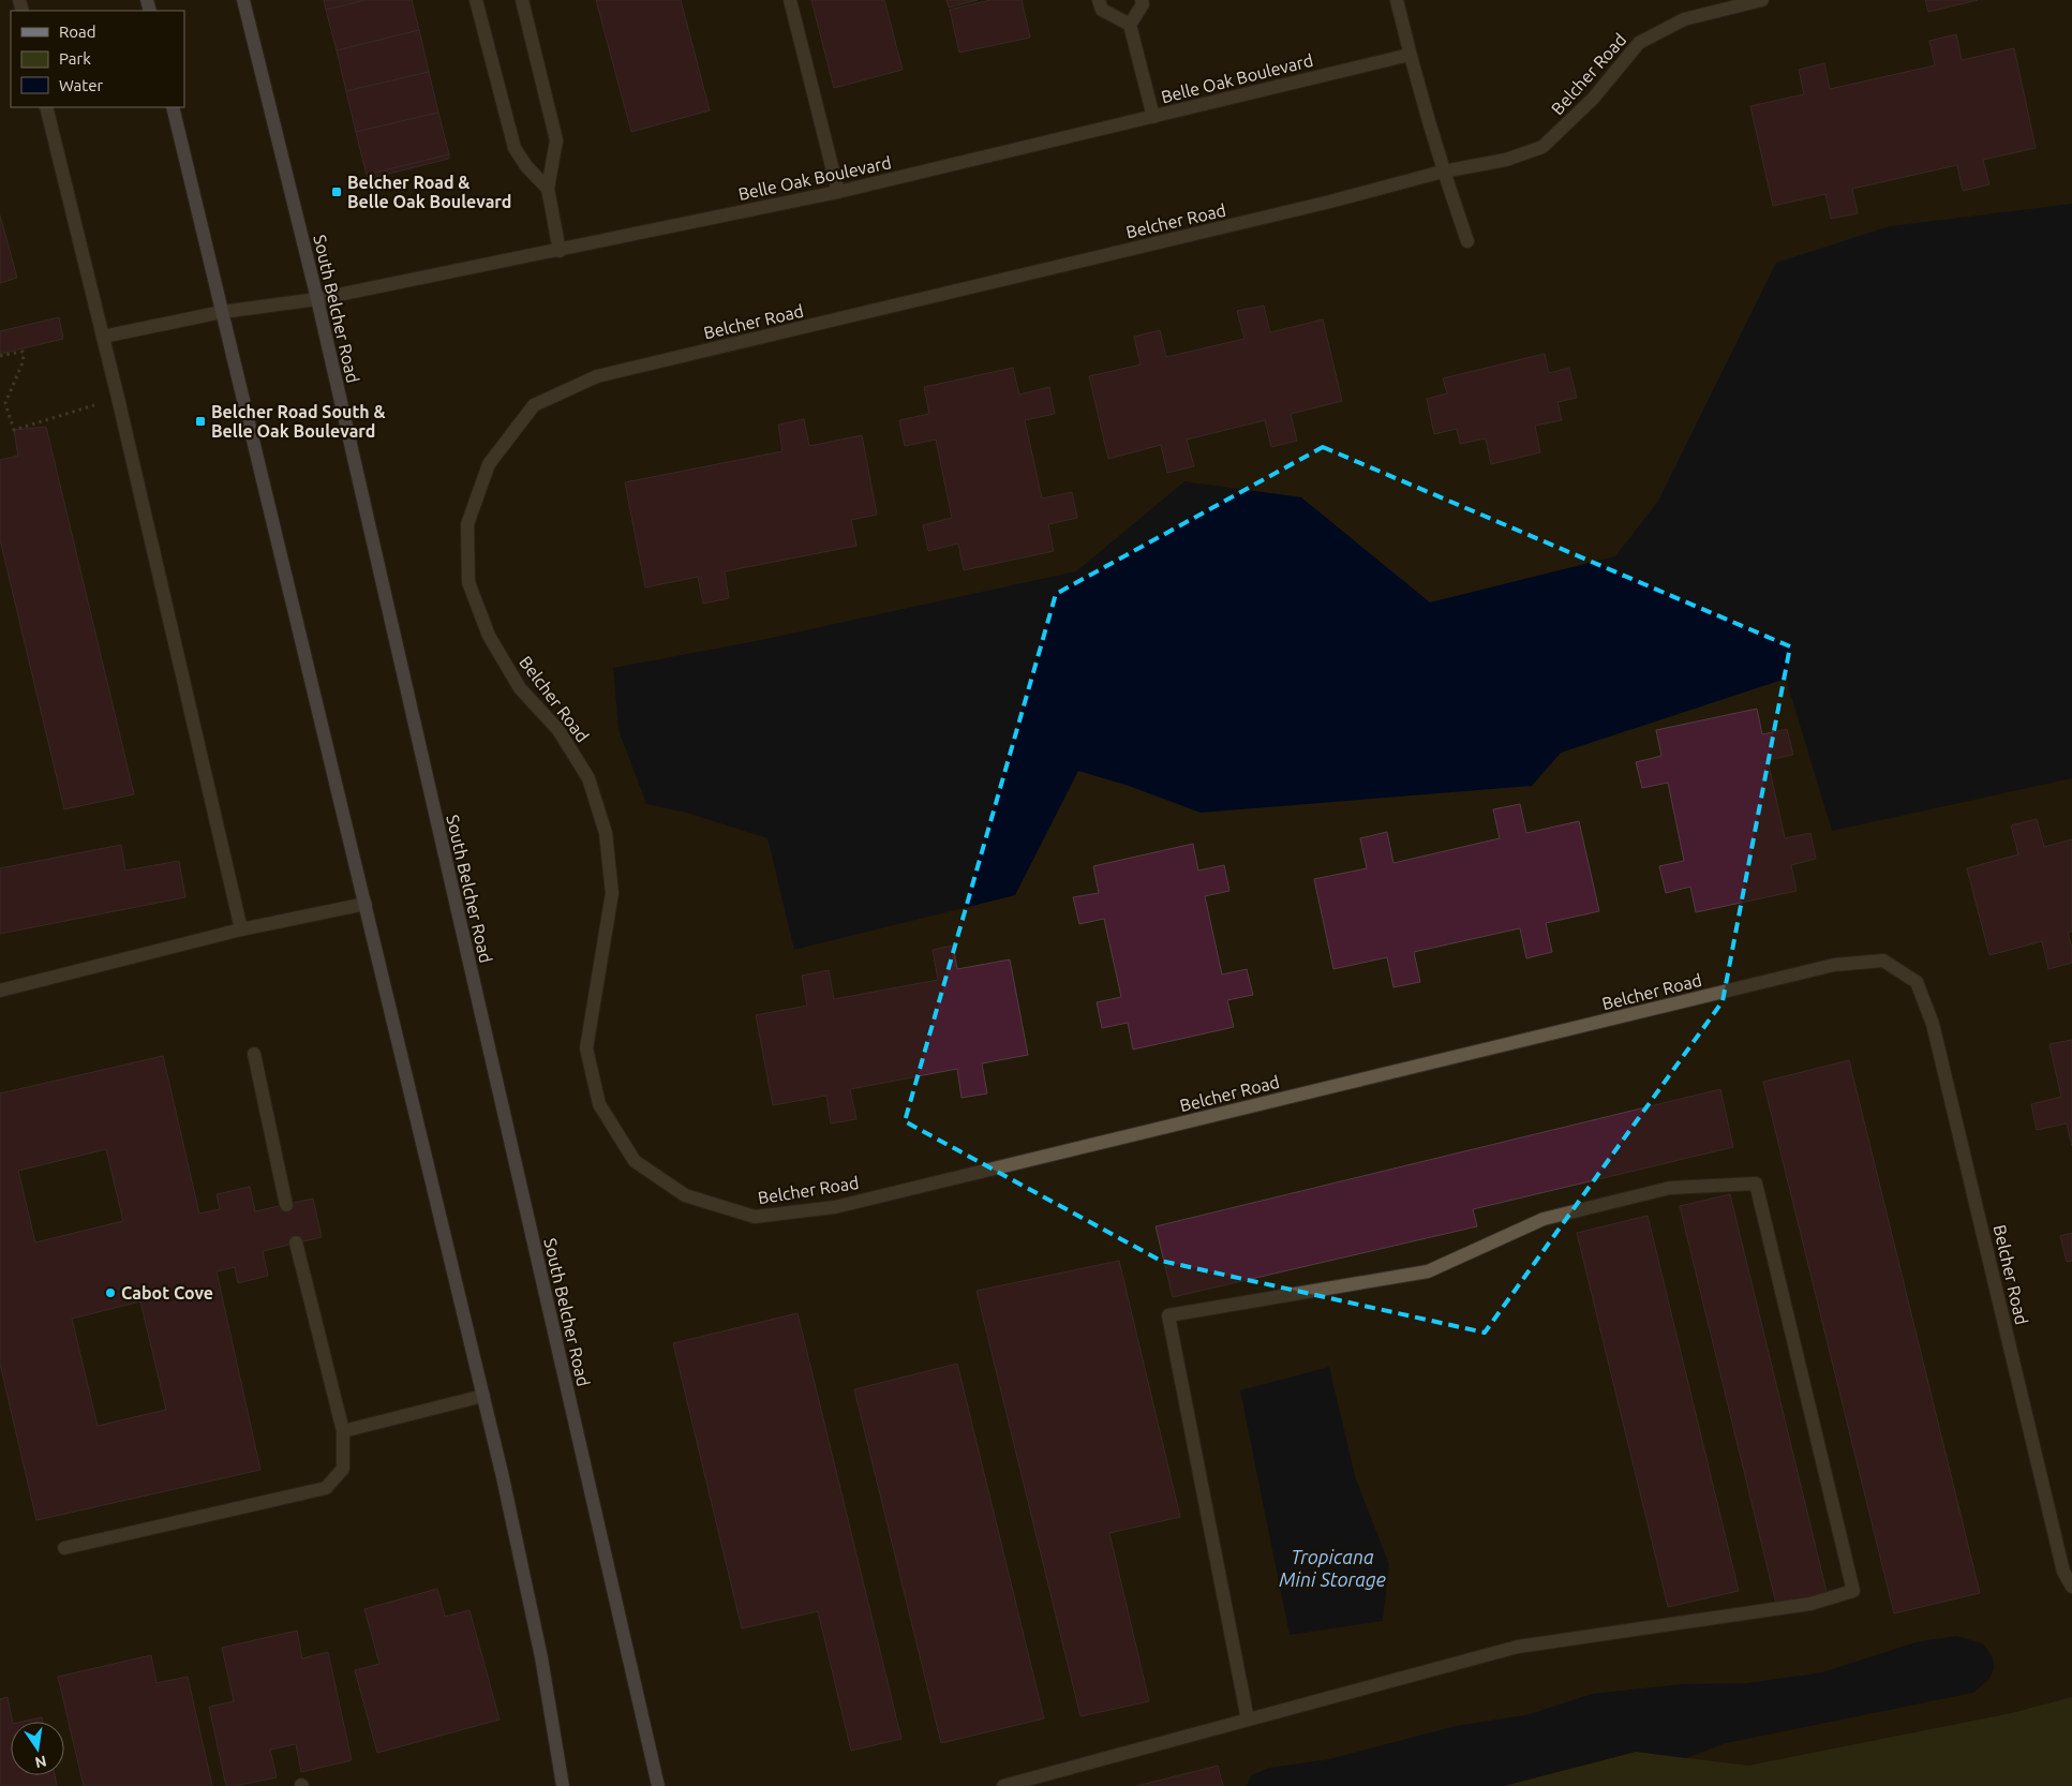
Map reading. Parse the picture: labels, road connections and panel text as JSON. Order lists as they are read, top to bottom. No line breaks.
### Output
{"streets":{"main road":["South Belcher Road"],"street":["Belcher Road","Belle Oak Boulevard"]},"crossings":[["Belle Oak Boulevard","South Belcher Road"]],"water":["Tropicana Mini Storage"],"places":{"transit":["Belcher Road & Belle Oak Boulevard","Belcher Road South & Belle Oak Boulevard"],"other":["Cabot Cove"]},"legend":["Road","Park","Water"],"north":"bottom"}
